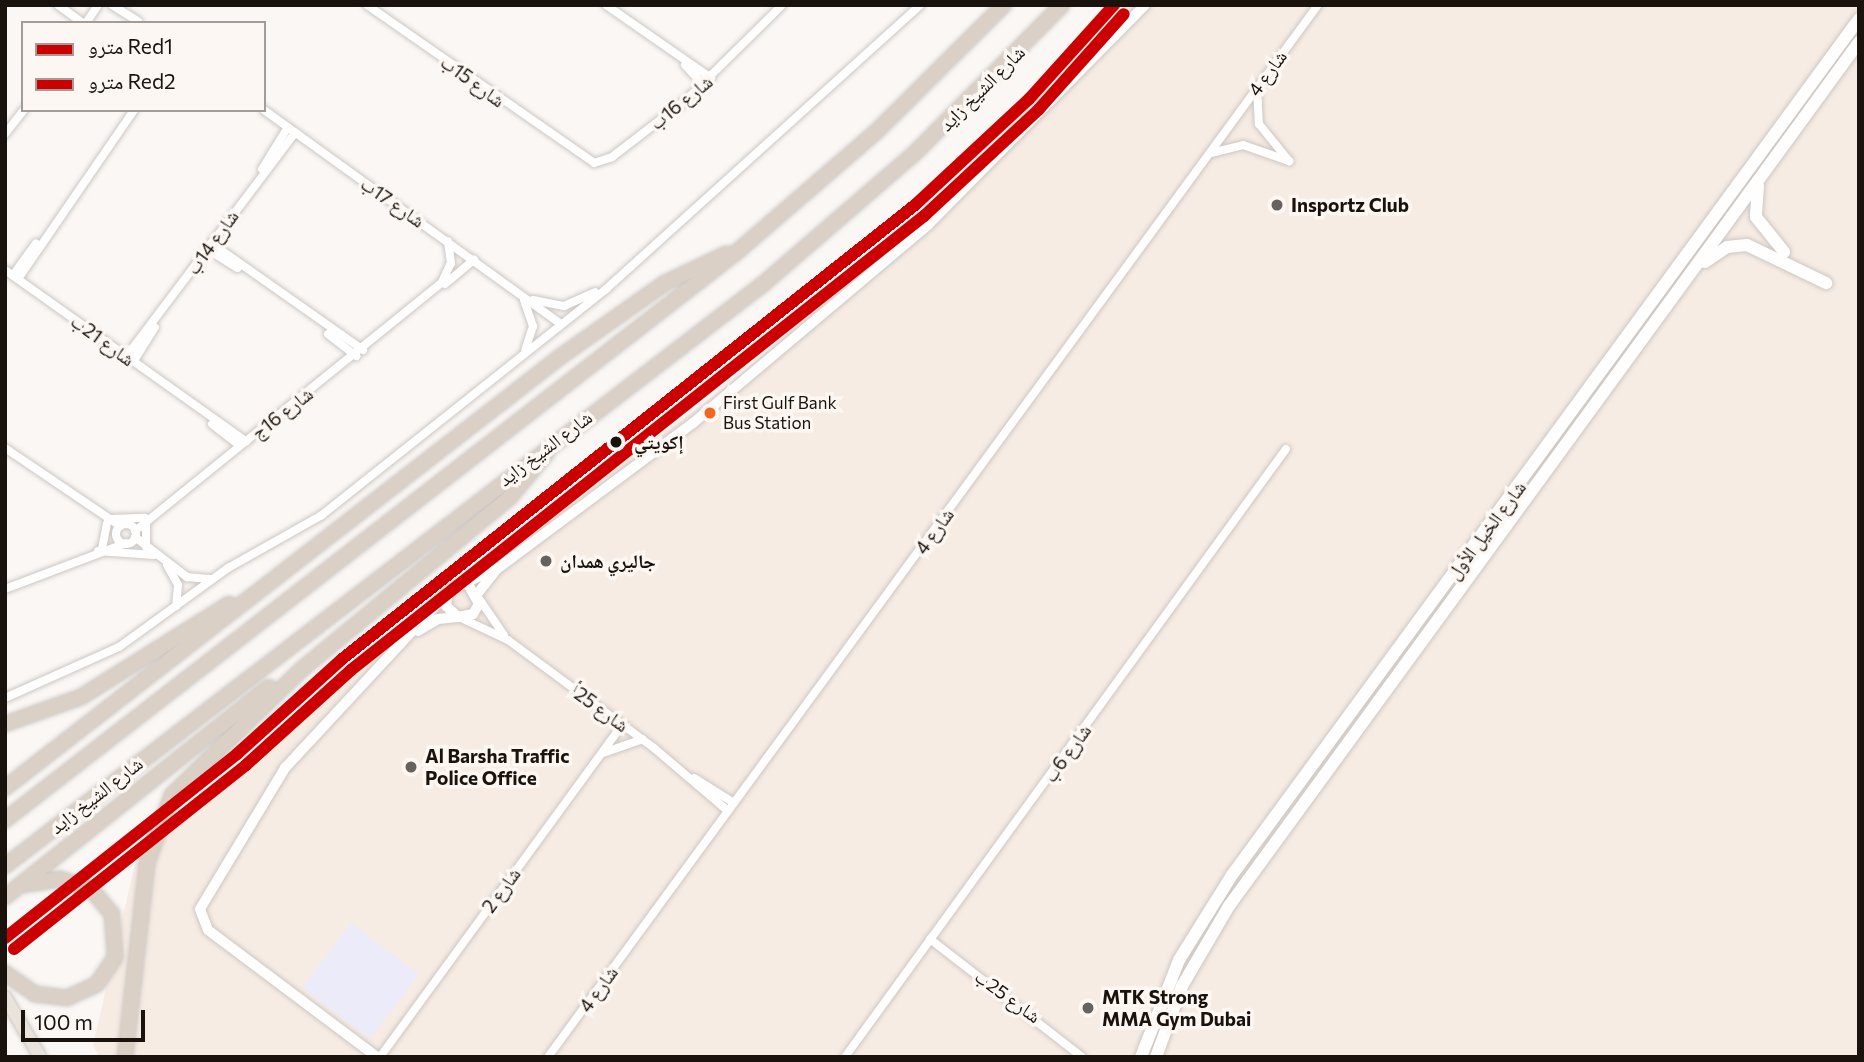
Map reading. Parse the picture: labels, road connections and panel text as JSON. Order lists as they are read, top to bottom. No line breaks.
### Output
{"streets":{"highway":["شارع الشيخ زايد"],"main road":["شارع الخيل الأول"],"street":["شارع 4","شارع 15ب","شارع 16ب","شارع 17ب","شارع 14ب","شارع 21ب","شارع 16ج","شارع 25أ","شارع 6ب","شارع 2","شارع 25ب"]},"crossings":[["شارع 4","شارع 25أ"],["شارع 15ب","شارع 16ب"],["شارع 17ب","شارع 14ب"],["شارع 17ب","شارع 16ج"],["شارع 14ب","شارع 21ب"],["شارع 21ب","شارع 16ج"],["شارع 25أ","شارع 2"],["شارع 6ب","شارع 25ب"]],"places":["Insportz Club","First Gulf Bank Bus Station","إكويتي","جاليري همدان","Al Barsha Traffic Police Office","MTK Strong MMA Gym Dubai"],"lines":["metro line Red1","metro line Red2"],"legend":["مترو Red1","مترو Red2"],"scale_bar":"100 m"}
